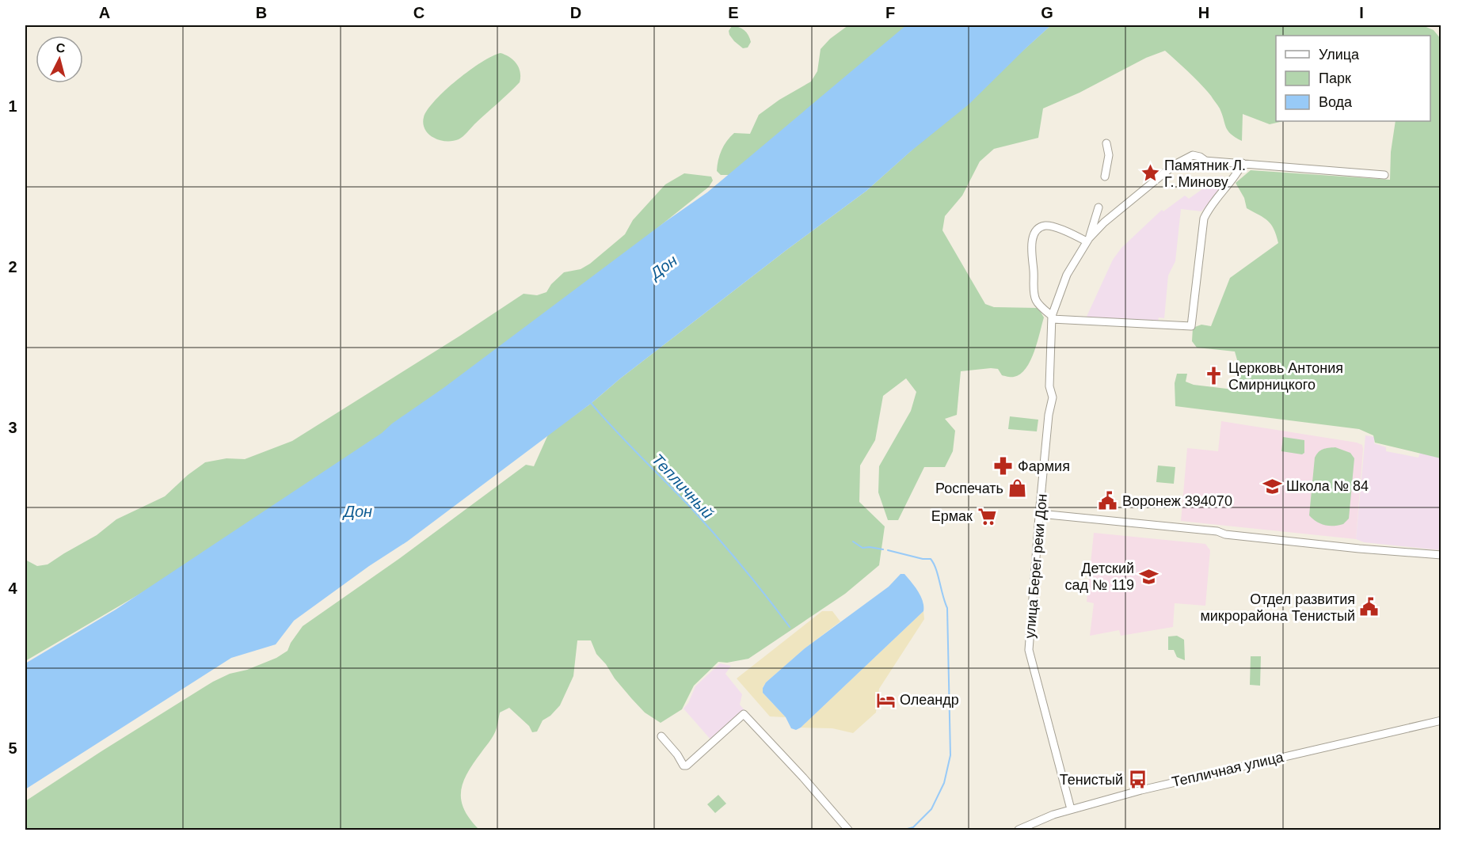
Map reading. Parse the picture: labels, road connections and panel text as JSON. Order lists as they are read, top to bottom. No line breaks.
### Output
{"streets":{"street":["улица Берег реки Дон","Тепличная улица"]},"crossings":[["улица Берег реки Дон","Тепличная улица"]],"water":["Дон","Тепличный"],"places":{"place":["Памятник Л. Г. Минову"],"church":["Церковь Антония Смирницкого"],"pharmacy":["Фармия"],"school or university":["Школа № 84","Детский сад № 119"],"shop":["Роспечать"],"public building":["Воронеж 394070","Отдел развития микрорайона Тенистый"],"supermarket":["Ермак"],"hotel":["Олеандр"],"bus stop":["Тенистый"]},"legend":["Улица","Парк","Вода"],"north":"top","grid":{"columns":["A","B","C","D","E","F","G","H","I"],"rows":["1","2","3","4","5"]}}
